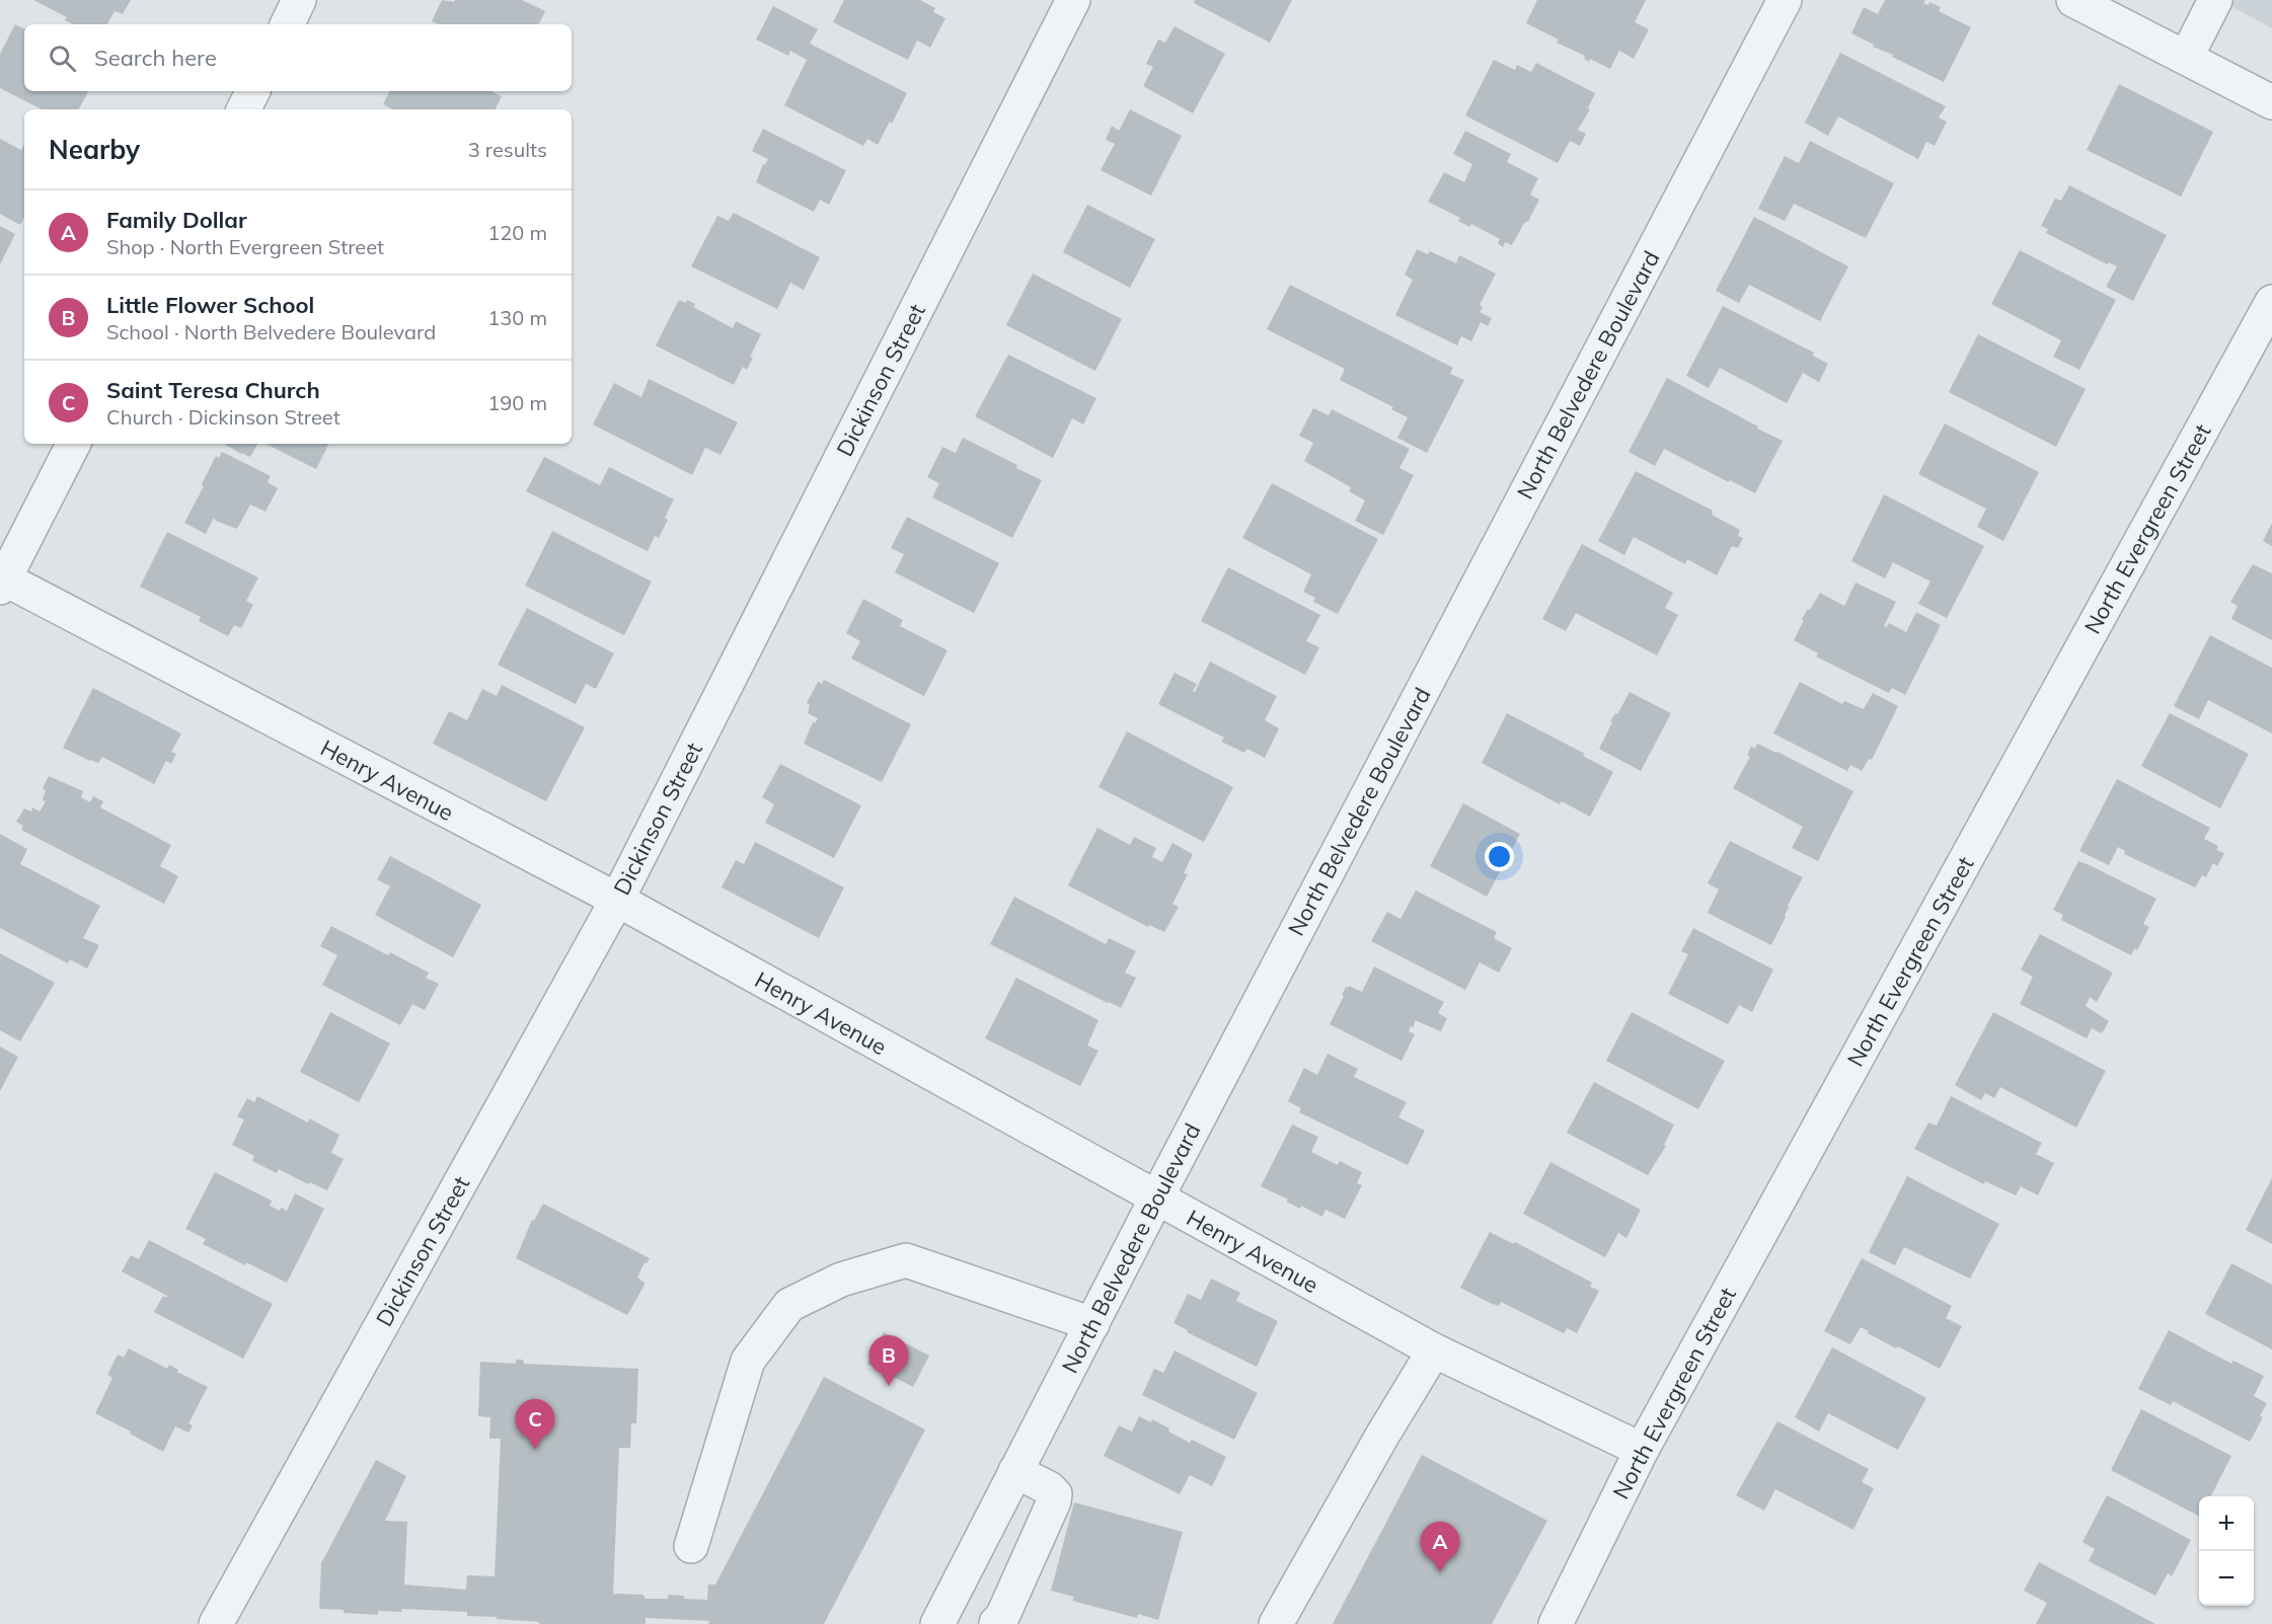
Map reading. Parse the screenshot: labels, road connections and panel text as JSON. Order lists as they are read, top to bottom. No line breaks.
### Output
{"streets":{"street":["North Belvedere Boulevard","Dickinson Street","North Evergreen Street","Henry Avenue"]},"crossings":[["North Belvedere Boulevard","Henry Avenue"],["Dickinson Street","Henry Avenue"],["North Evergreen Street","Henry Avenue"]],"page":{"search":"Search here","heading":["Nearby","3 results"],"list":[{"mark":"A","name":"Family Dollar","note":"Shop · North Evergreen Street","value":"120 m"},{"mark":"B","name":"Little Flower School","note":"School · North Belvedere Boulevard","value":"130 m"},{"mark":"C","name":"Saint Teresa Church","note":"Church · Dickinson Street","value":"190 m"}],"pins":["B","C","A"],"map_buttons":["+","−"]}}
